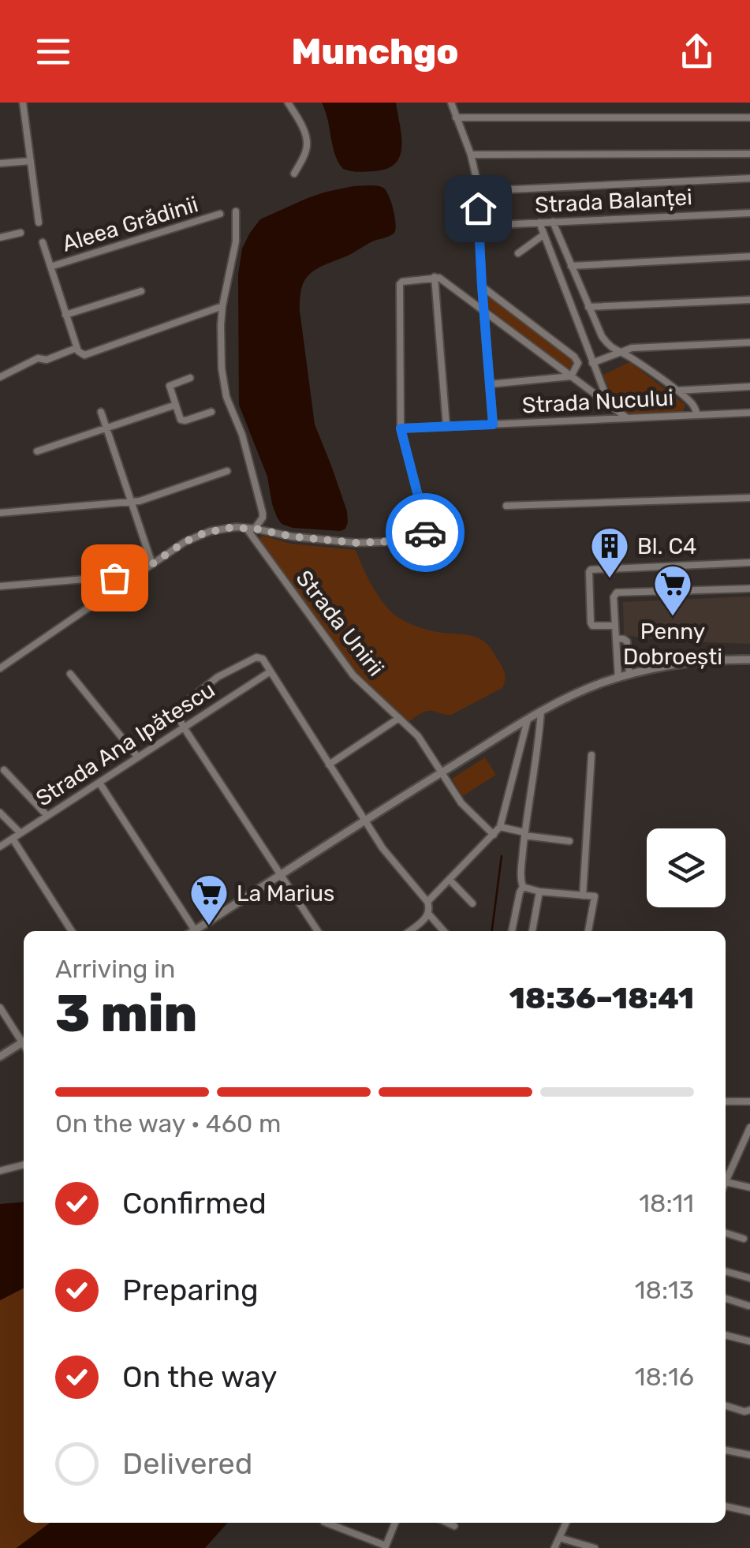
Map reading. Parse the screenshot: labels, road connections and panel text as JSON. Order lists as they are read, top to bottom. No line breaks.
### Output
{"streets":{"street":["Strada Balanței","Aleea Grădinii","Strada Nucului","Strada Unirii","Strada Ana Ipătescu"]},"places":{"building":["Bl. C4"],"supermarket":["Penny Dobroești","La Marius"]},"page":{"header":"Munchgo","heading":["3 min","Arriving in","18:36–18:41"],"bar":"On the way · 460 m","list":[["Confirmed","18:11"],["Preparing","18:13"],["On the way","18:16"],"Delivered"]}}
